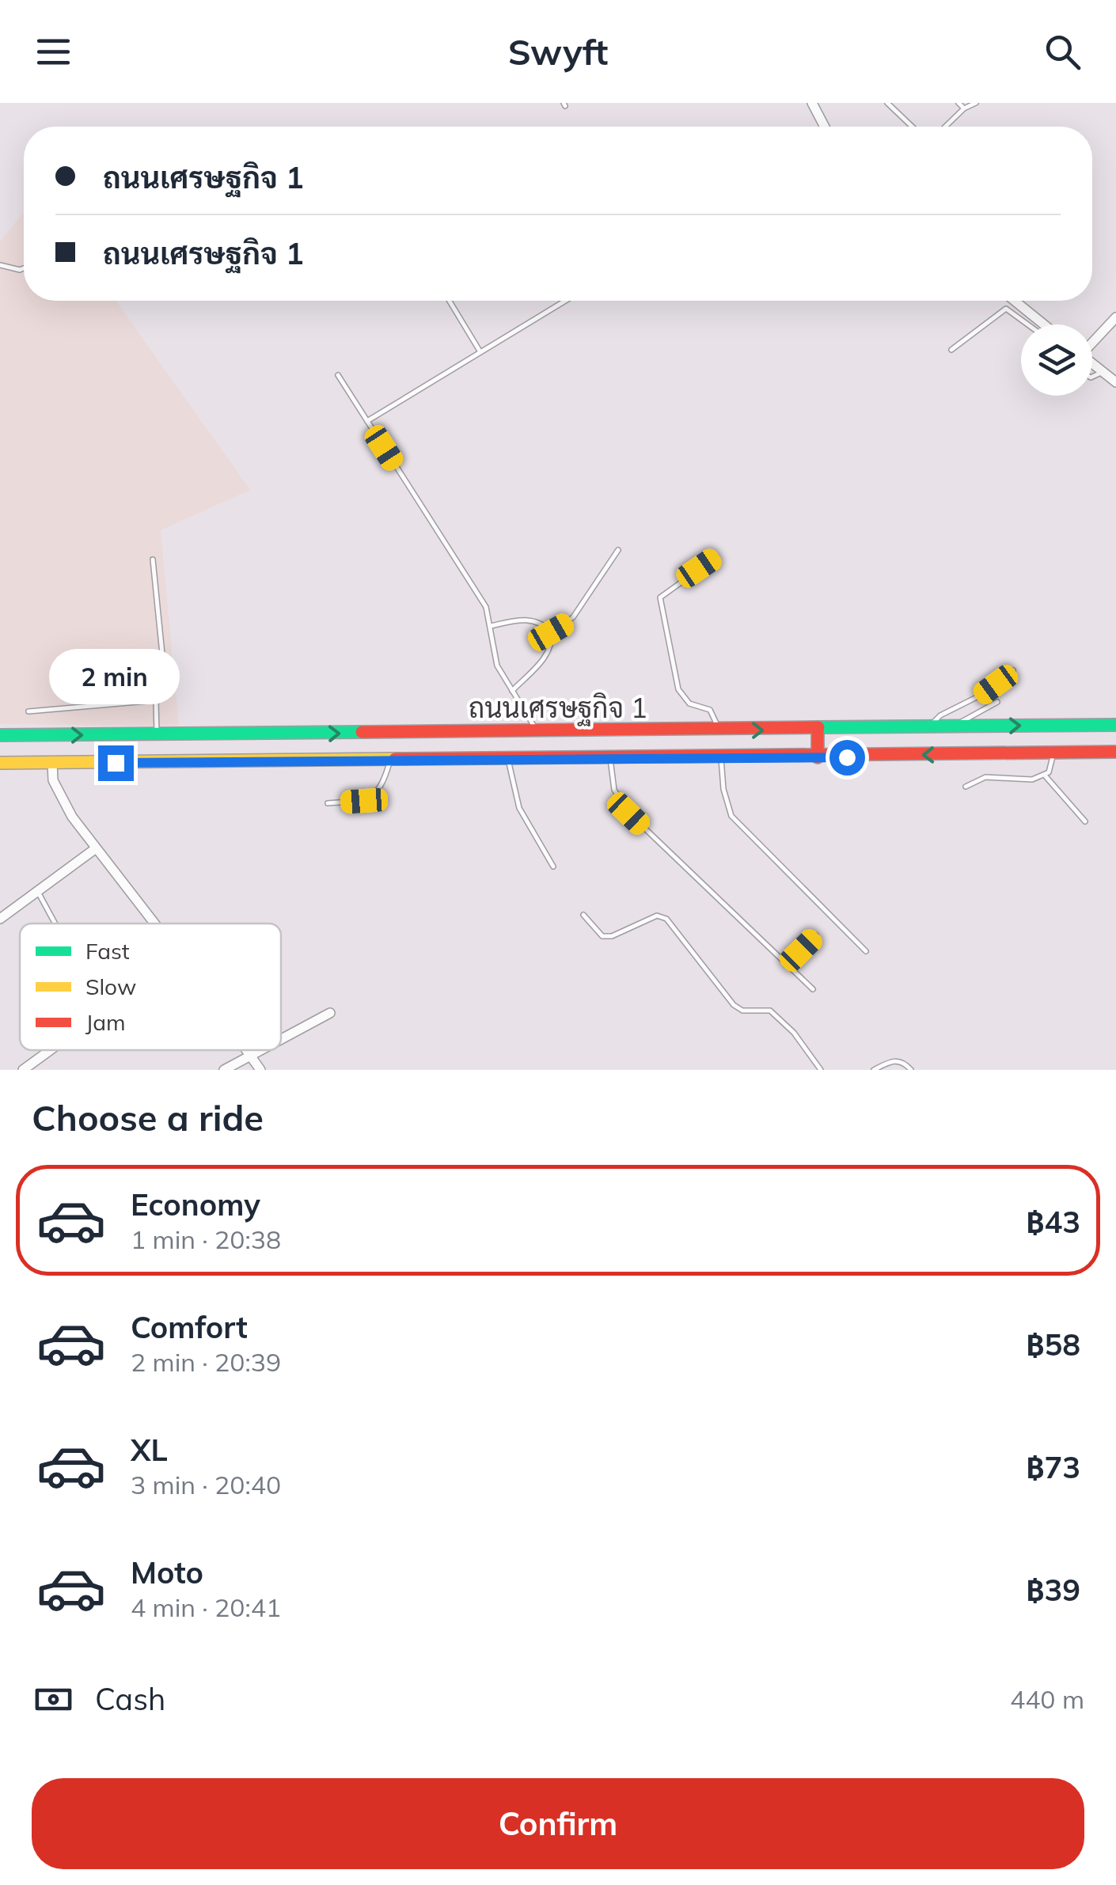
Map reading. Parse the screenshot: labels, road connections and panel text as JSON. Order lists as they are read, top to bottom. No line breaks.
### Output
{"streets":{"main road":["ถนนเศรษฐกิจ 1"]},"legend":["Fast","Slow","Jam"],"page":{"header":"Swyft","banner":["ถนนเศรษฐกิจ 1","ถนนเศรษฐกิจ 1"],"bubble":"2 min","heading":"Choose a ride","list":[{"name":"Economy","note":"1 min · 20:38","value":"฿43"},{"name":"Comfort","note":"2 min · 20:39","value":"฿58"},{"name":"XL","note":"3 min · 20:40","value":"฿73"},{"name":"Moto","note":"4 min · 20:41","value":"฿39"}],"pay":["Cash","440 m"],"buttons":"Confirm"}}
